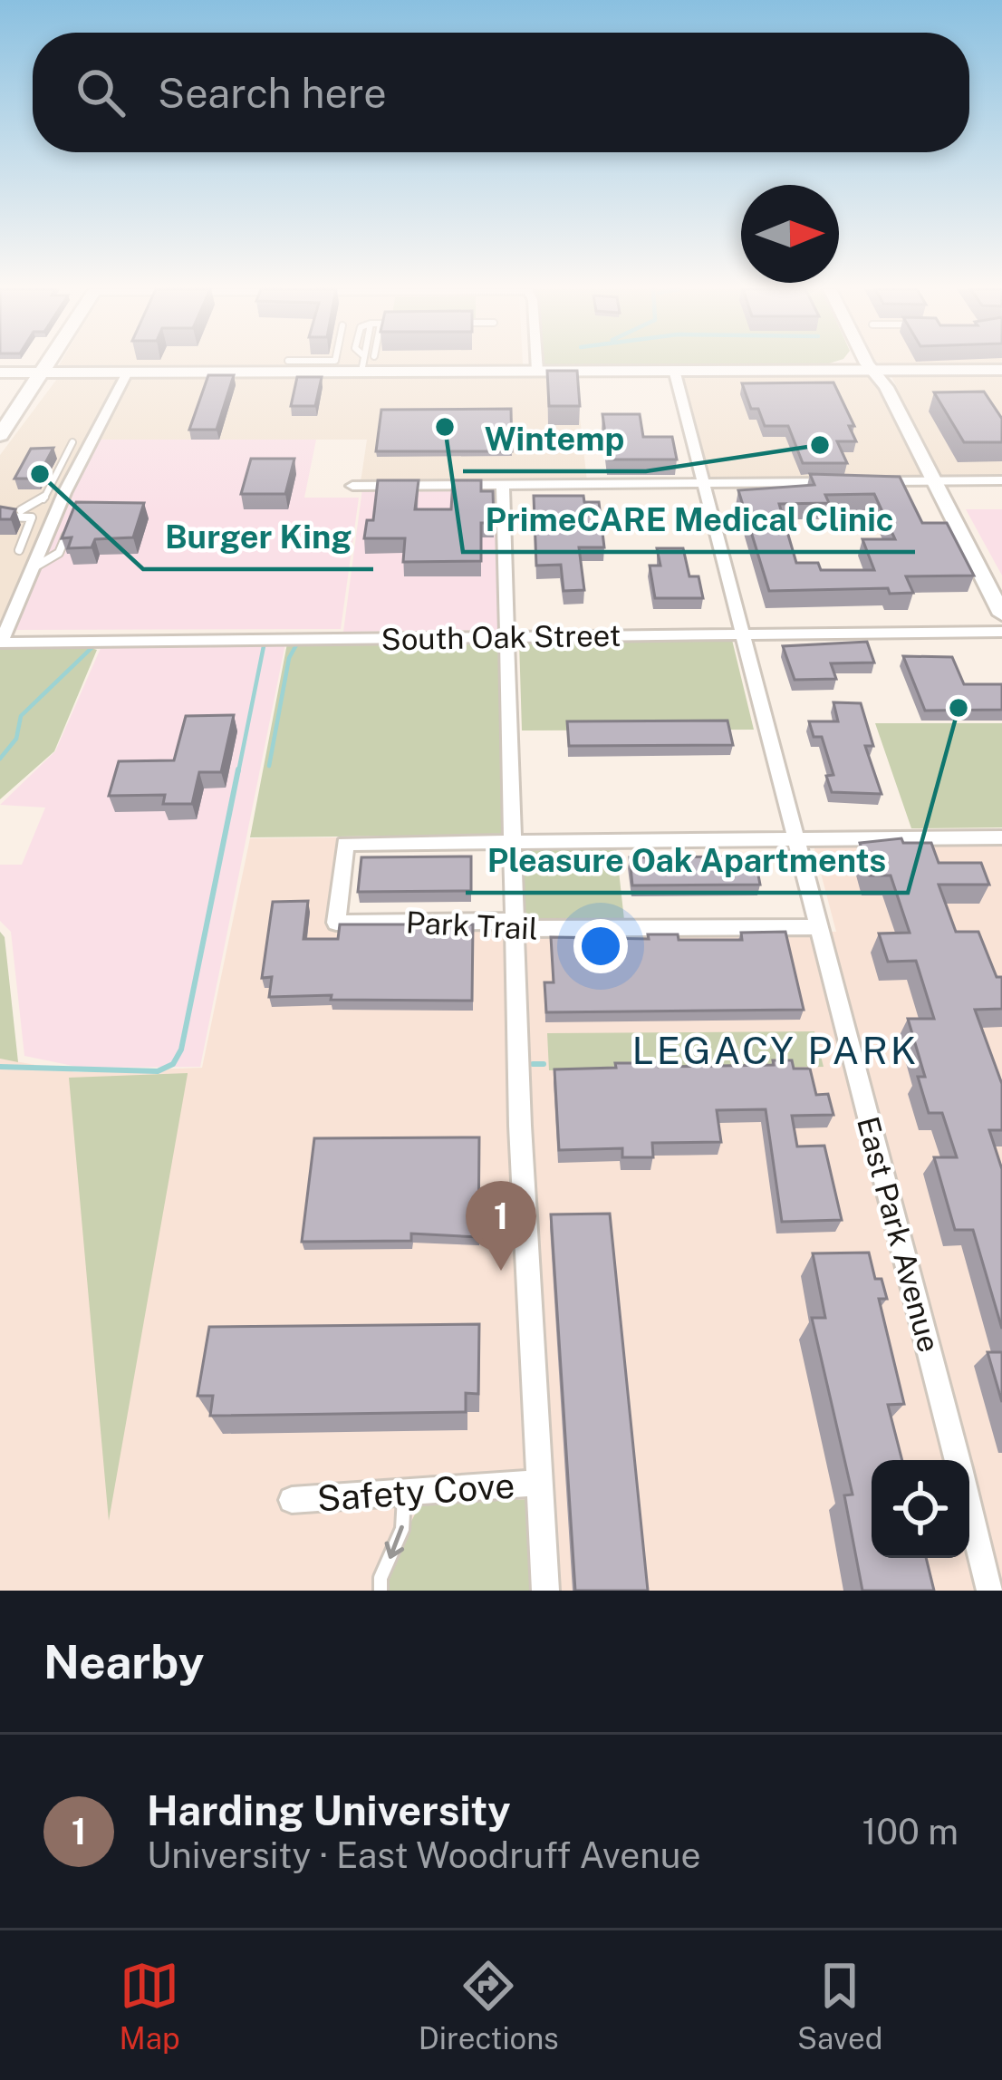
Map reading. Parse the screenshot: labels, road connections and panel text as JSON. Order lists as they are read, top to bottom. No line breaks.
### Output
{"streets":{"street":["South Oak Street","Park Trail","East Park Avenue","Safety Cove"]},"crossings":[["South Oak Street","East Park Avenue"],["Park Trail","East Park Avenue"]],"districts":["LEGACY PARK"],"places":["PrimeCARE Medical Clinic","Wintemp","Burger King","Pleasure Oak Apartments"],"north":"right","page":{"search":"Search here","pins":"1","heading":"Nearby","list":[{"mark":"1","name":"Harding University","note":"University · East Woodruff Avenue","value":"100 m"}],"nav":["Map","Directions","Saved"]}}
